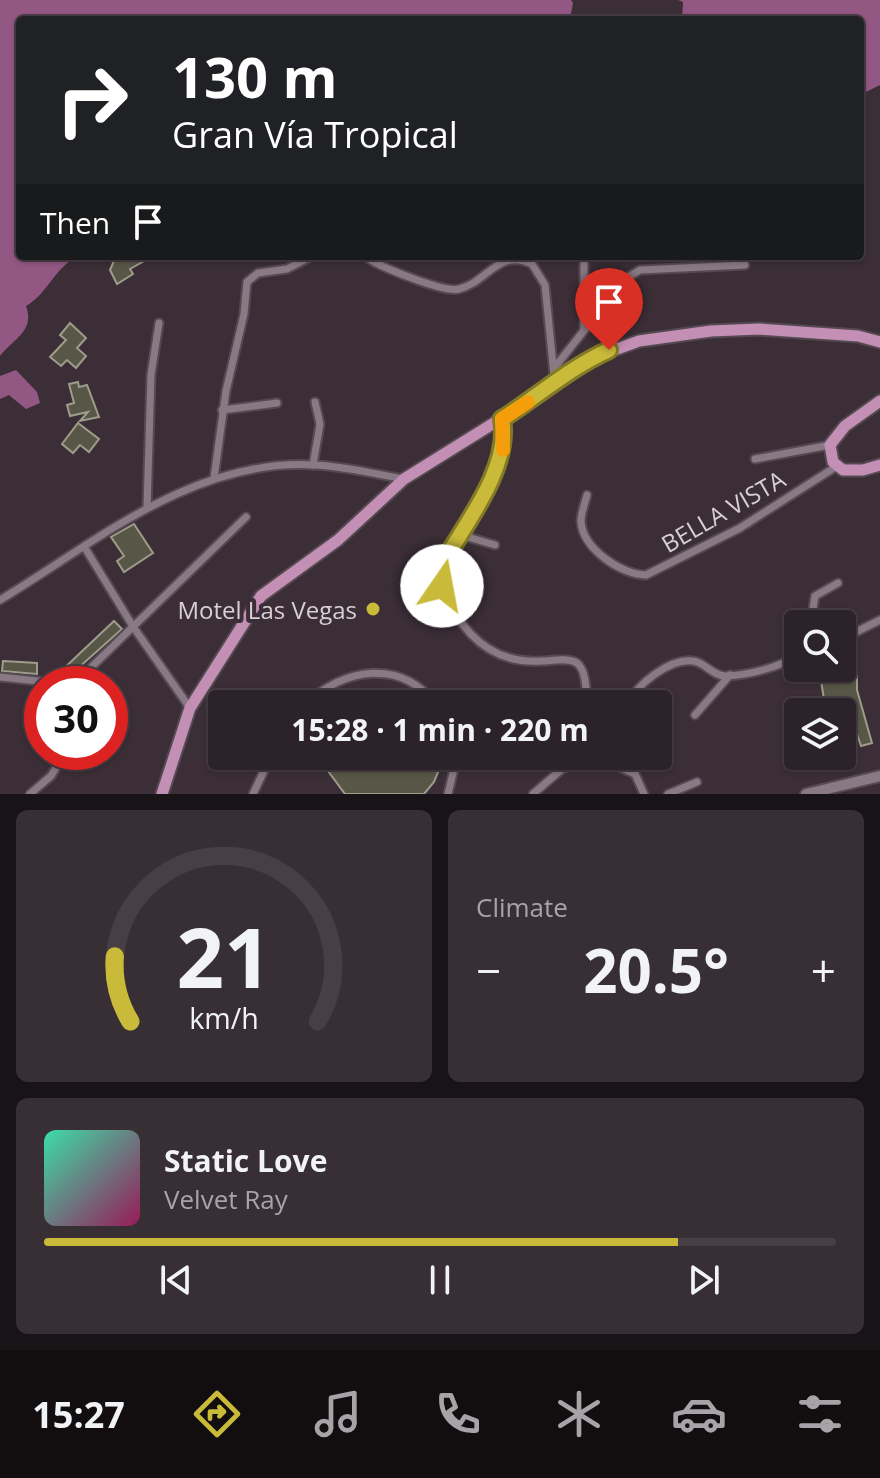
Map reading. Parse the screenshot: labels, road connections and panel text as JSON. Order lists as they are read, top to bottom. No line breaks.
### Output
{"streets":{"street":["BELLA VISTA"]},"places":["Motel Las Vegas"],"page":{"turn":["130 m","Gran Vía Tropical"],"then":"Then","limit":"30","trip":"15:28 · 1 min · 220 m","tile":"Climate","heat":["−","20.5°","+"],"song":["Static Love","Velvet Ray"],"tabs":"15:27","gauge":["21","km/h"]}}
